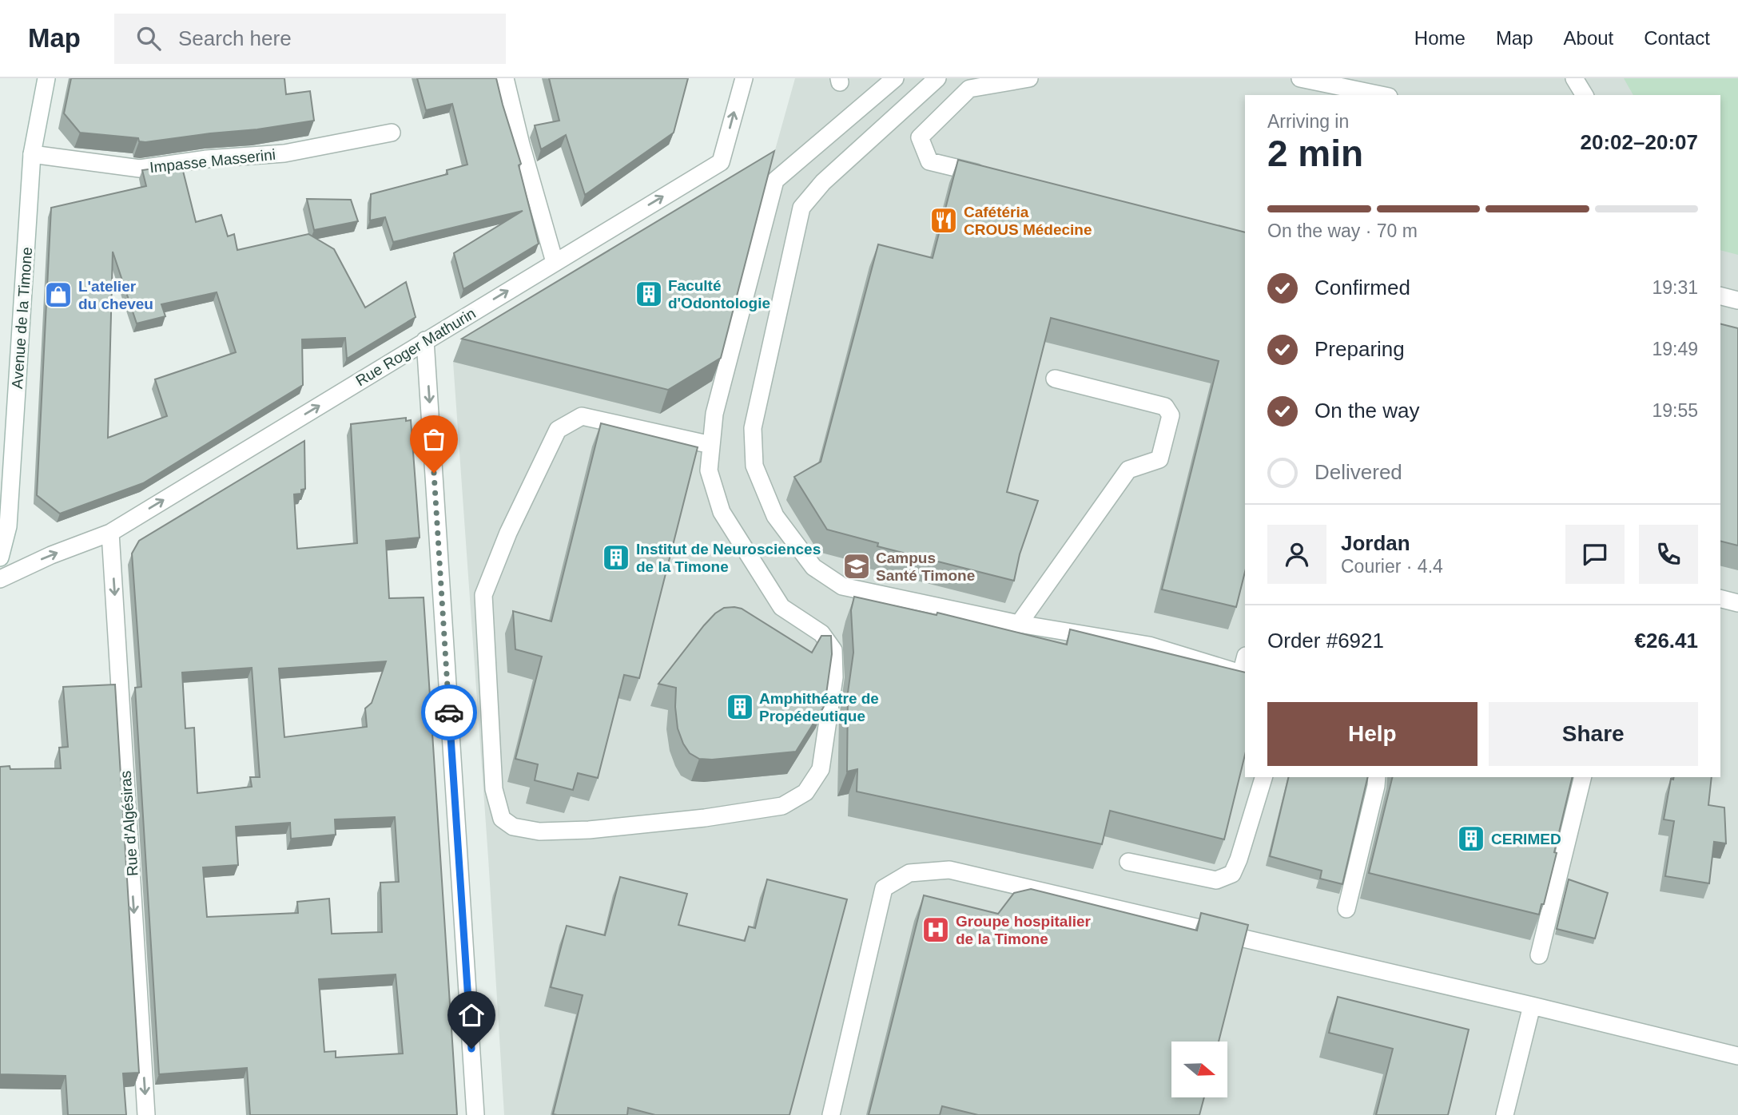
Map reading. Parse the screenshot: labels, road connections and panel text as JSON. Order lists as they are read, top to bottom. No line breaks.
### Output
{"streets":{"street":["Impasse Masserini","Avenue de la Timone","Rue Roger Mathurin","Rue d'Algésiras"]},"crossings":[["Impasse Masserini","Avenue de la Timone"],["Rue Roger Mathurin","Rue d'Algésiras"]],"one_way":["Rue Roger Mathurin","Rue d'Algésiras"],"places":{"restaurant":["Cafétéria CROUS Médecine"],"building":["Faculté d'Odontologie","Institut de Neurosciences de la Timone","Amphithéatre de Propédeutique","CERIMED"],"shop":["L'atelier du cheveu"],"school or university":["Campus Santé Timone"],"hospital":["Groupe hospitalier de la Timone"]},"north":"right","page":{"header":"Map","search":"Search here","nav":["Home","Map","About","Contact"],"heading":["2 min","Arriving in","20:02–20:07"],"panel":["Jordan","Courier · 4.4","Order #6921","€26.41"],"bar":"On the way · 70 m","list":[["Confirmed","19:31"],["Preparing","19:49"],["On the way","19:55"],"Delivered"],"buttons":["Help","Share"]}}
